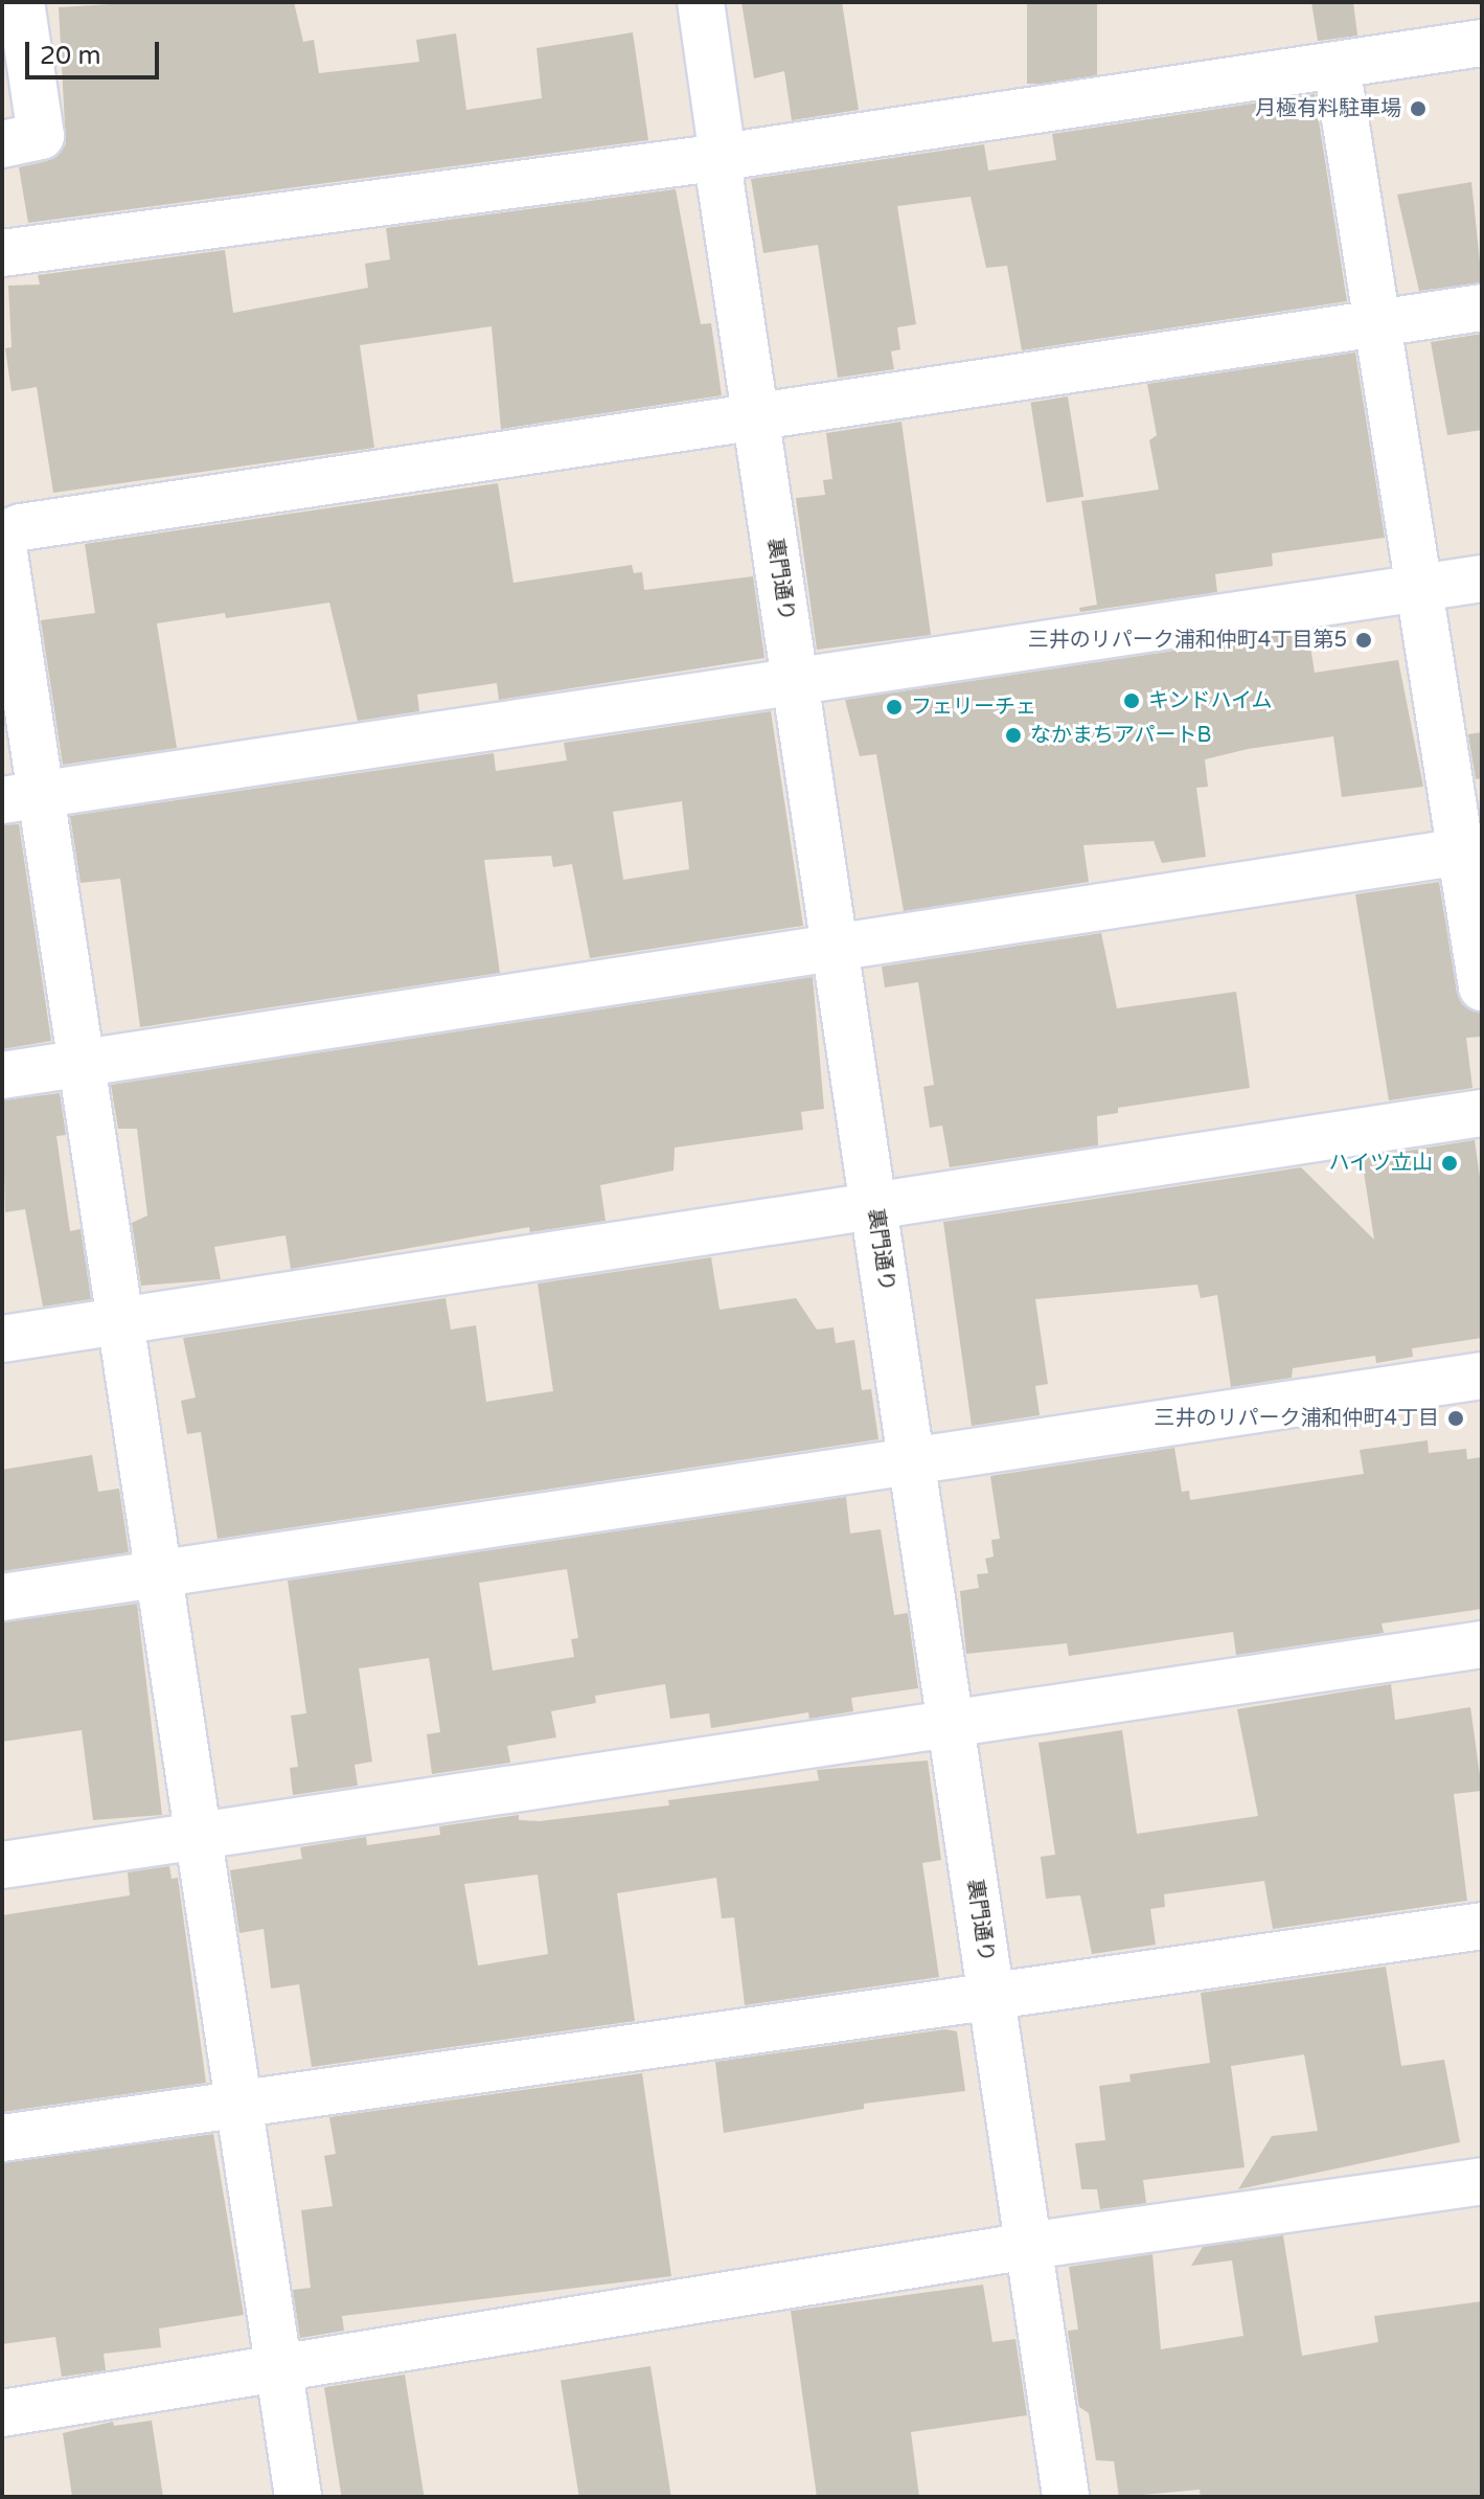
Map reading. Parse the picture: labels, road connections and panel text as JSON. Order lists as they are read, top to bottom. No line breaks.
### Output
{"streets":{"street":["裏門通り"]},"places":["月極有料駐車場","三井のリパーク浦和仲町4丁目第5","キンドハイム","フェリーチェ","なかまちアパートB","ハイツ立山","三井のリパーク浦和仲町4丁目"],"scale_bar":"20 m"}
